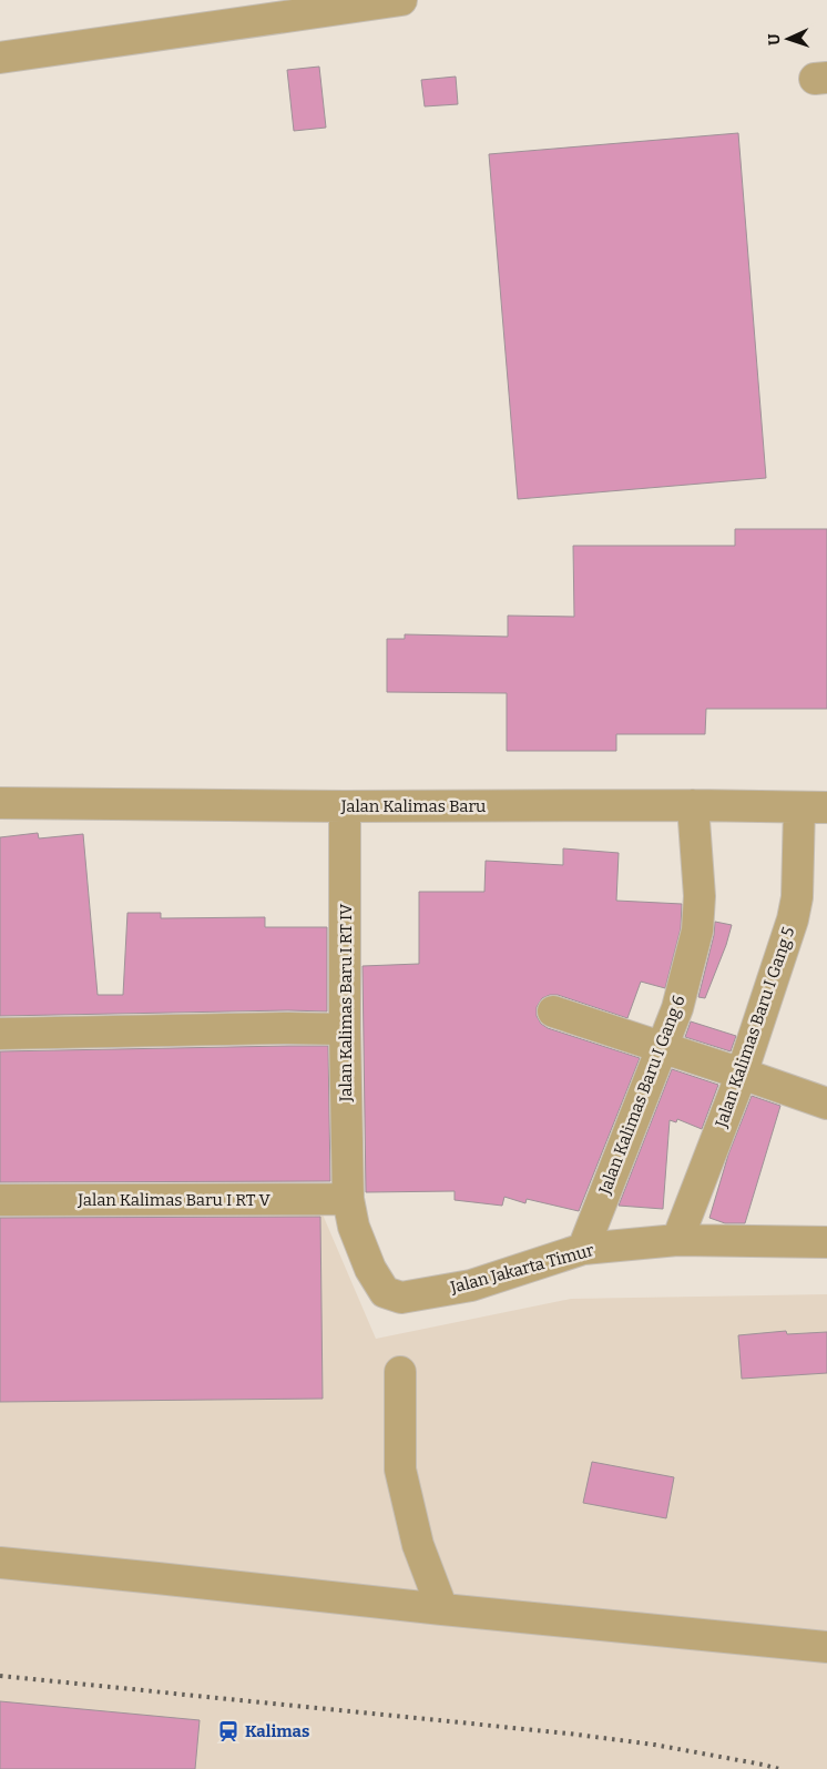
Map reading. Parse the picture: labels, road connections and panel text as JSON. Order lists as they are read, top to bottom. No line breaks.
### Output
{"streets":{"street":["Jalan Kalimas Baru","Jalan Kalimas Baru I RT IV","Jalan Kalimas Baru I Gang 5","Jalan Kalimas Baru I Gang 6","Jalan Kalimas Baru I RT V","Jalan Jakarta Timur"]},"crossings":[["Jalan Kalimas Baru","Jalan Kalimas Baru I RT IV"],["Jalan Kalimas Baru","Jalan Kalimas Baru I Gang 5"],["Jalan Kalimas Baru","Jalan Kalimas Baru I Gang 6"],["Jalan Kalimas Baru I RT IV","Jalan Kalimas Baru I RT V"],["Jalan Kalimas Baru I RT IV","Jalan Jakarta Timur"],["Jalan Kalimas Baru I Gang 5","Jalan Jakarta Timur"],["Jalan Kalimas Baru I Gang 6","Jalan Jakarta Timur"],["Jalan Kalimas Baru I RT V","Jalan Jakarta Timur"]],"places":{"station":["Kalimas"]},"north":"left"}
